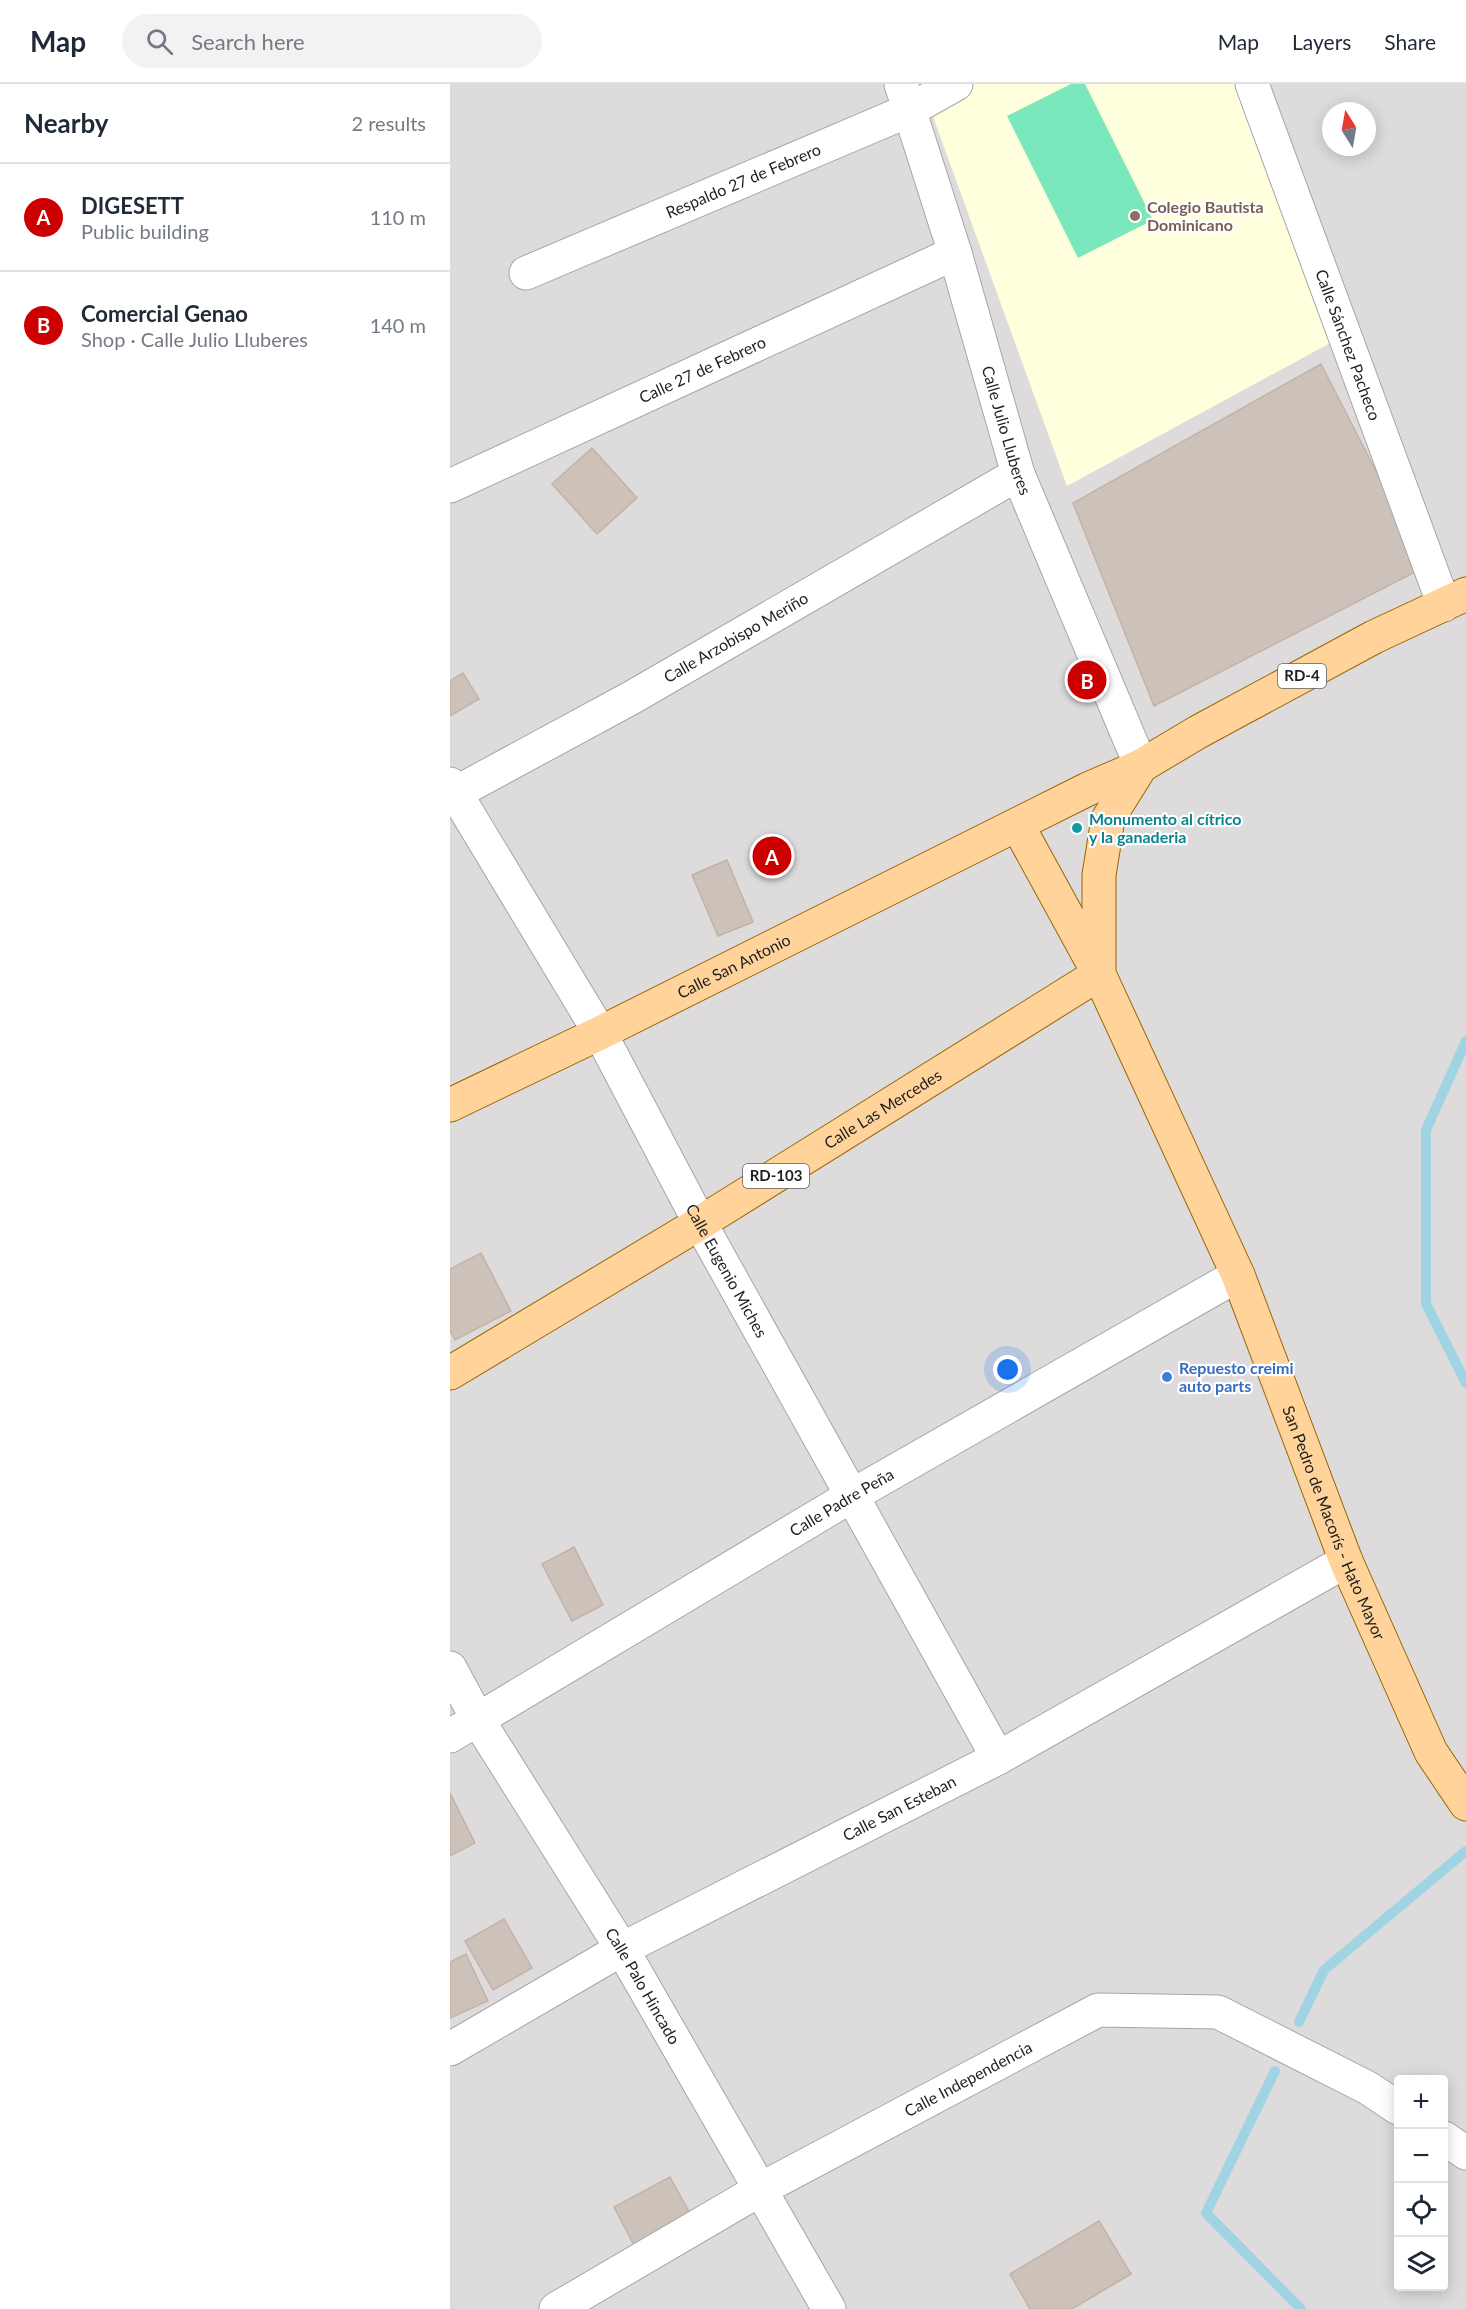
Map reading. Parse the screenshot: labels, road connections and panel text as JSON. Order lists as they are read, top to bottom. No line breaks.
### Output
{"streets":{"main road":["RD-4","Calle San Antonio","Calle Las Mercedes","RD-103","San Pedro de Macorís - Hato Mayor"],"street":["Respaldo 27 de Febrero","Calle Sánchez Pacheco","Calle 27 de Febrero","Calle Julio Lluberes","Calle Arzobispo Meriño","Calle Eugenio Miches","Calle Padre Peña","Calle San Esteban","Calle Palo Hincado","Calle Independencia"]},"crossings":[["Respaldo 27 de Febrero","Calle Julio Lluberes"],["Calle Sánchez Pacheco","RD-4"],["Calle 27 de Febrero","Calle Julio Lluberes"],["Calle Julio Lluberes","Calle Arzobispo Meriño"],["Calle Julio Lluberes","RD-4"],["Calle Julio Lluberes","San Pedro de Macorís - Hato Mayor"],["Calle Arzobispo Meriño","Calle Eugenio Miches"],["RD-4","Calle San Antonio"],["RD-4","San Pedro de Macorís - Hato Mayor"],["Calle San Antonio","Calle Eugenio Miches"],["Calle San Antonio","San Pedro de Macorís - Hato Mayor"],["Calle Las Mercedes","Calle Eugenio Miches"],["Calle Las Mercedes","San Pedro de Macorís - Hato Mayor"],["Calle Eugenio Miches","Calle Padre Peña"],["Calle Eugenio Miches","Calle San Esteban"],["Calle Padre Peña","San Pedro de Macorís - Hato Mayor"],["Calle Padre Peña","Calle Palo Hincado"],["San Pedro de Macorís - Hato Mayor","Calle San Esteban"],["Calle San Esteban","Calle Palo Hincado"],["Calle Palo Hincado","Calle Independencia"]],"places":["Colegio Bautista Dominicano","Monumento al cítrico y la ganaderia","Repuesto creimi auto parts"],"north":"top","page":{"header":"Map","search":"Search here","nav":["Map","Layers","Share"],"heading":["Nearby","2 results"],"list":[{"mark":"A","name":"DIGESETT","note":"Public building","value":"110 m"},{"mark":"B","name":"Comercial Genao","note":"Shop · Calle Julio Lluberes","value":"140 m"}],"pins":["B","A"],"map_buttons":["+","−"]}}
